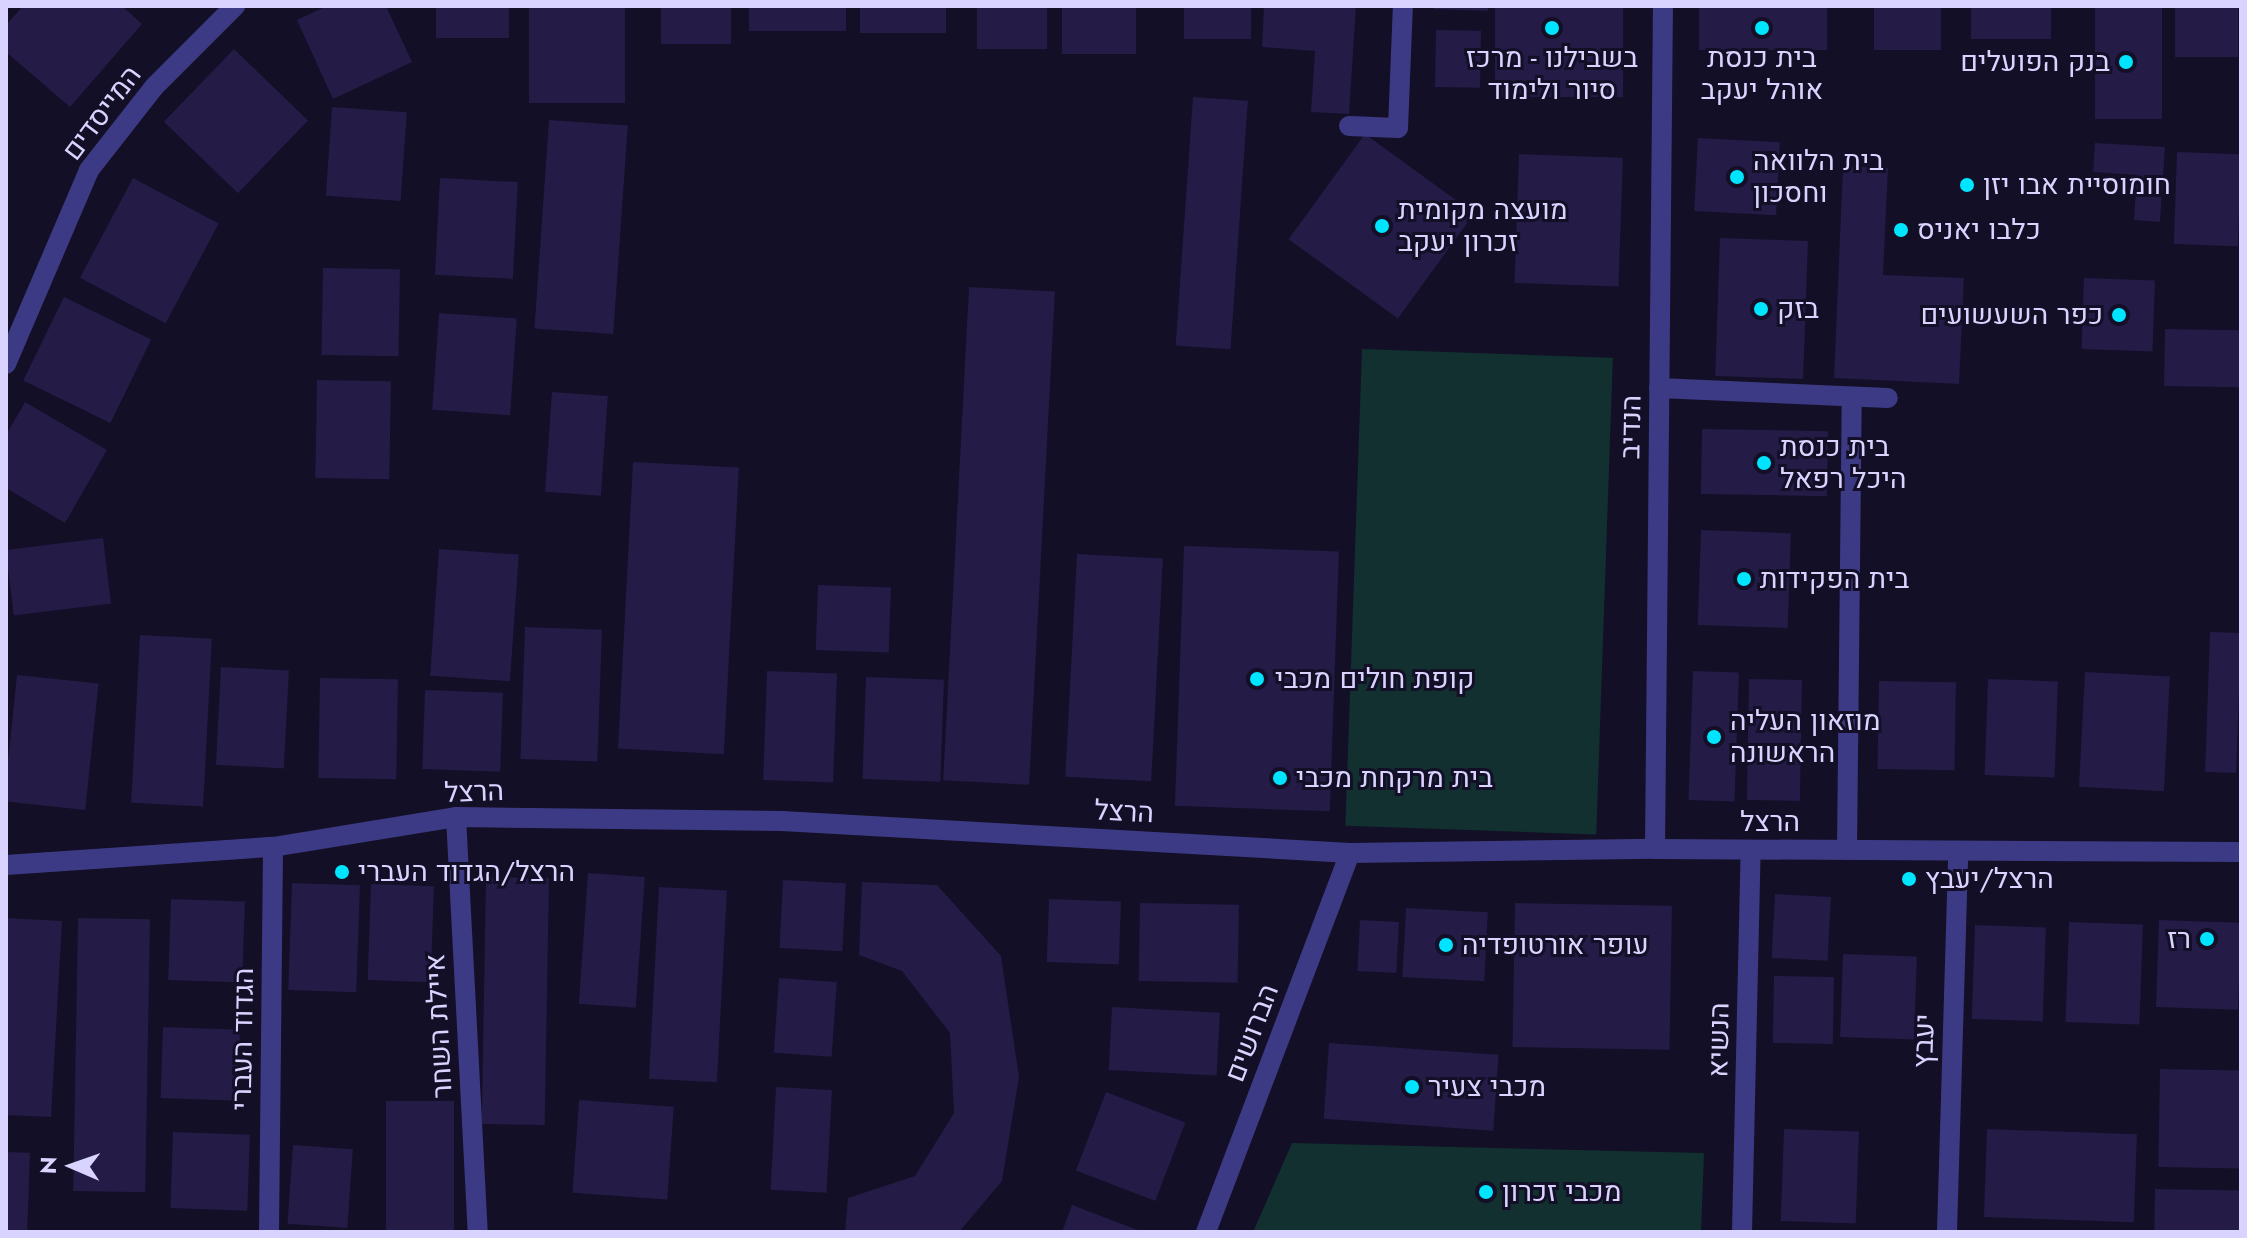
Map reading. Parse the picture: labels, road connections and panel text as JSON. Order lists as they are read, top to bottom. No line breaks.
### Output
{"streets":{"street":["המייסדים","הנדיב","הרצל","איילת השחר","הברושים","הגדוד העברי","הנשיא","יעבץ"]},"crossings":[["הנדיב","הרצל"],["הרצל","איילת השחר"],["הרצל","הברושים"],["הרצל","הגדוד העברי"],["הרצל","הנשיא"],["הרצל","יעבץ"]],"places":["בשבילנו - מרכז סיור ולימוד","בית כנסת אוהל יעקב","בנק הפועלים","בית הלוואה וחסכון","חומוסיית אבו יזן","מועצה מקומית זכרון יעקב","כלבו יאניס","בזק","כפר השעשועים","בית כנסת היכל רפאל","בית הפקידות","קופת חולים מכבי","מוזאון העליה הראשונה","בית מרקחת מכבי","הרצל/הגדוד העברי","הרצל/יעבץ","רז","עופר אורטופדיה","מכבי צעיר","מכבי זכרון"],"north":"left"}
